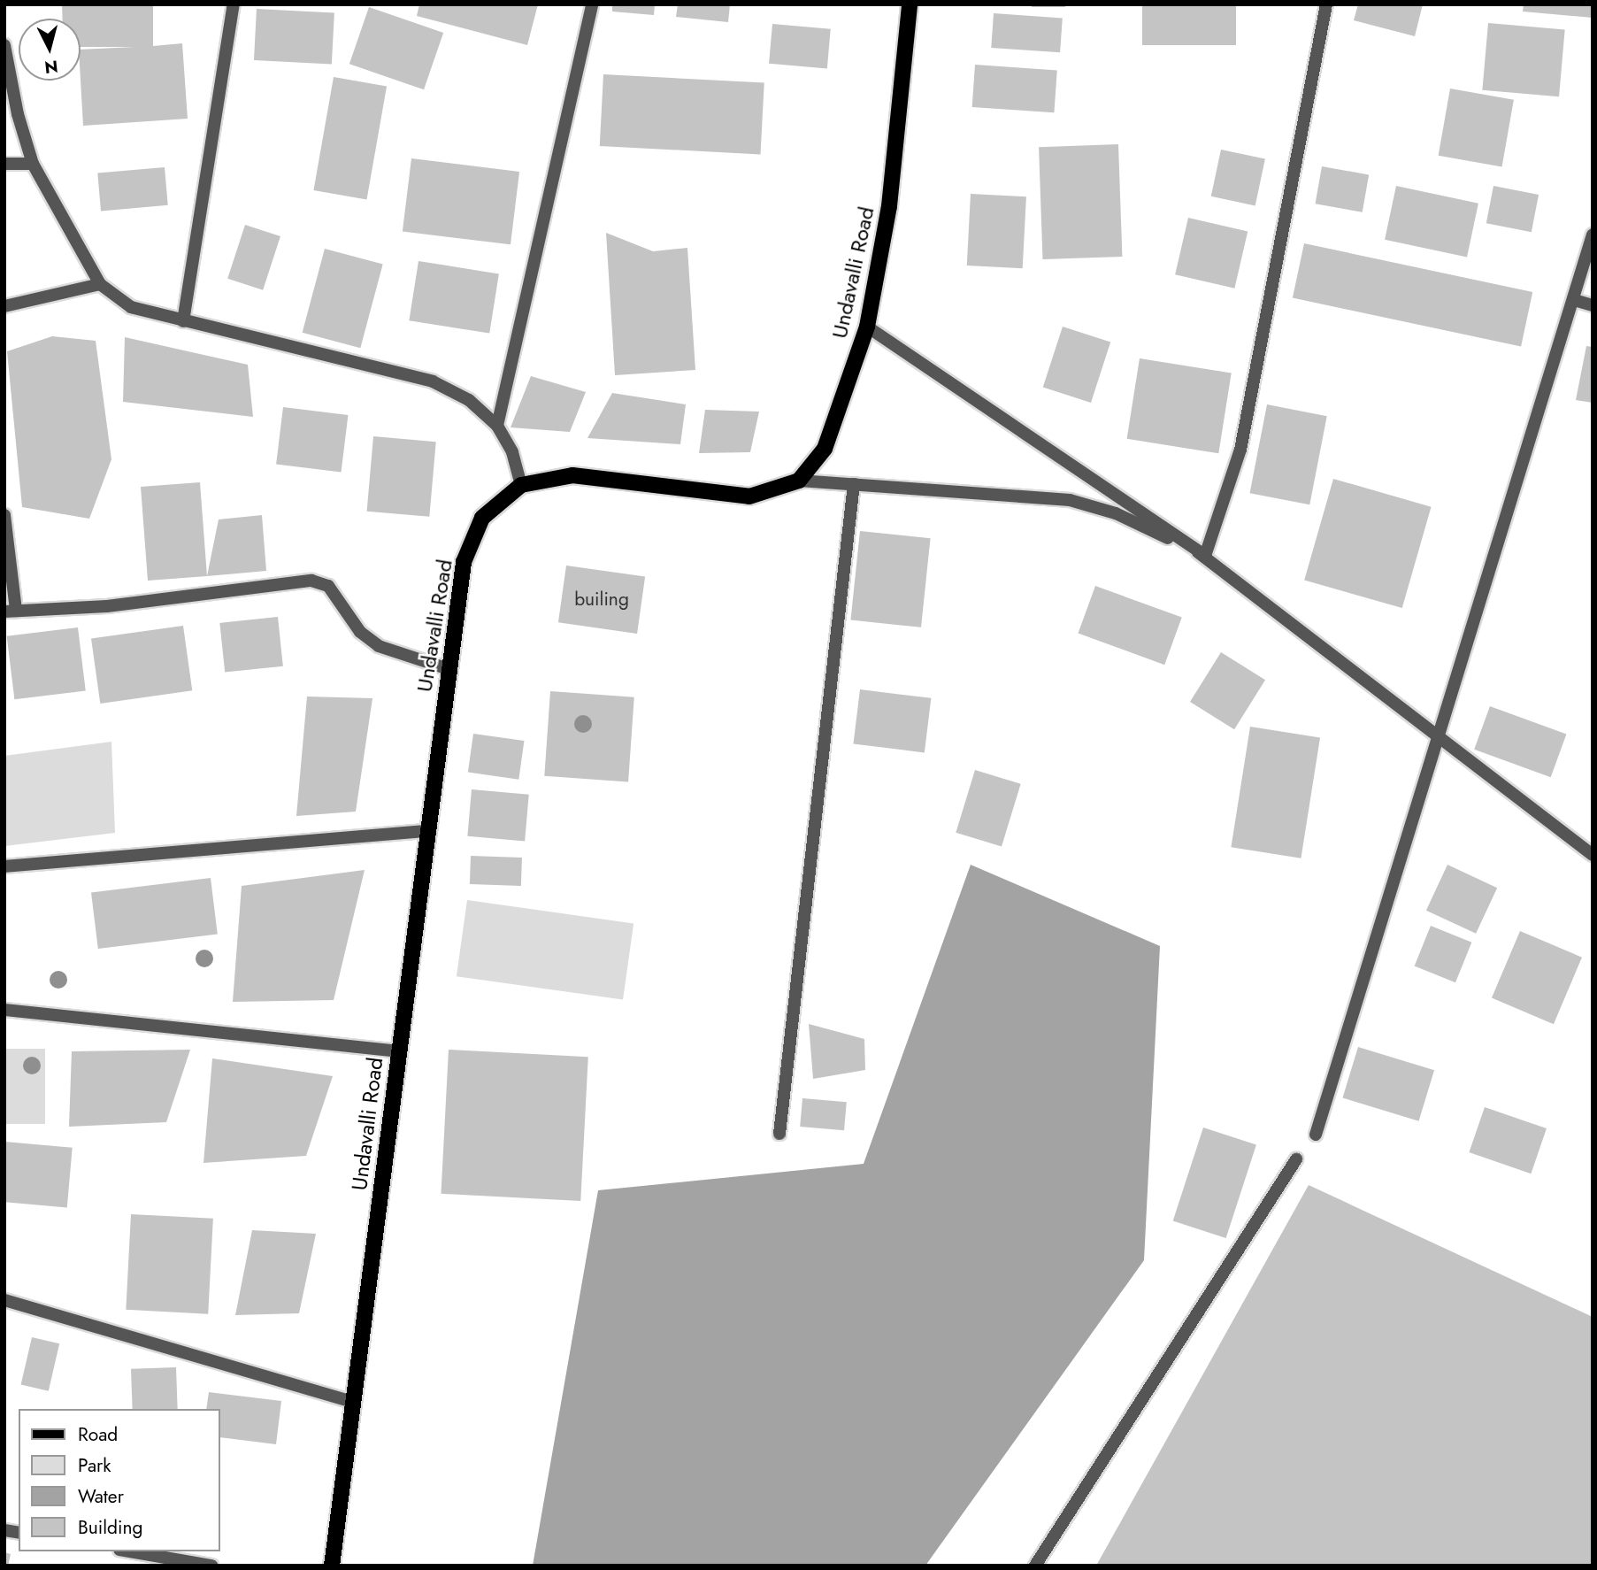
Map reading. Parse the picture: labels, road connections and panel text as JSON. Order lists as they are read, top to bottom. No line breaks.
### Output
{"streets":{"main road":["Undavalli Road"]},"house_numbers":["builing"],"legend":["Road","Park","Water","Building"],"north":"bottom"}
